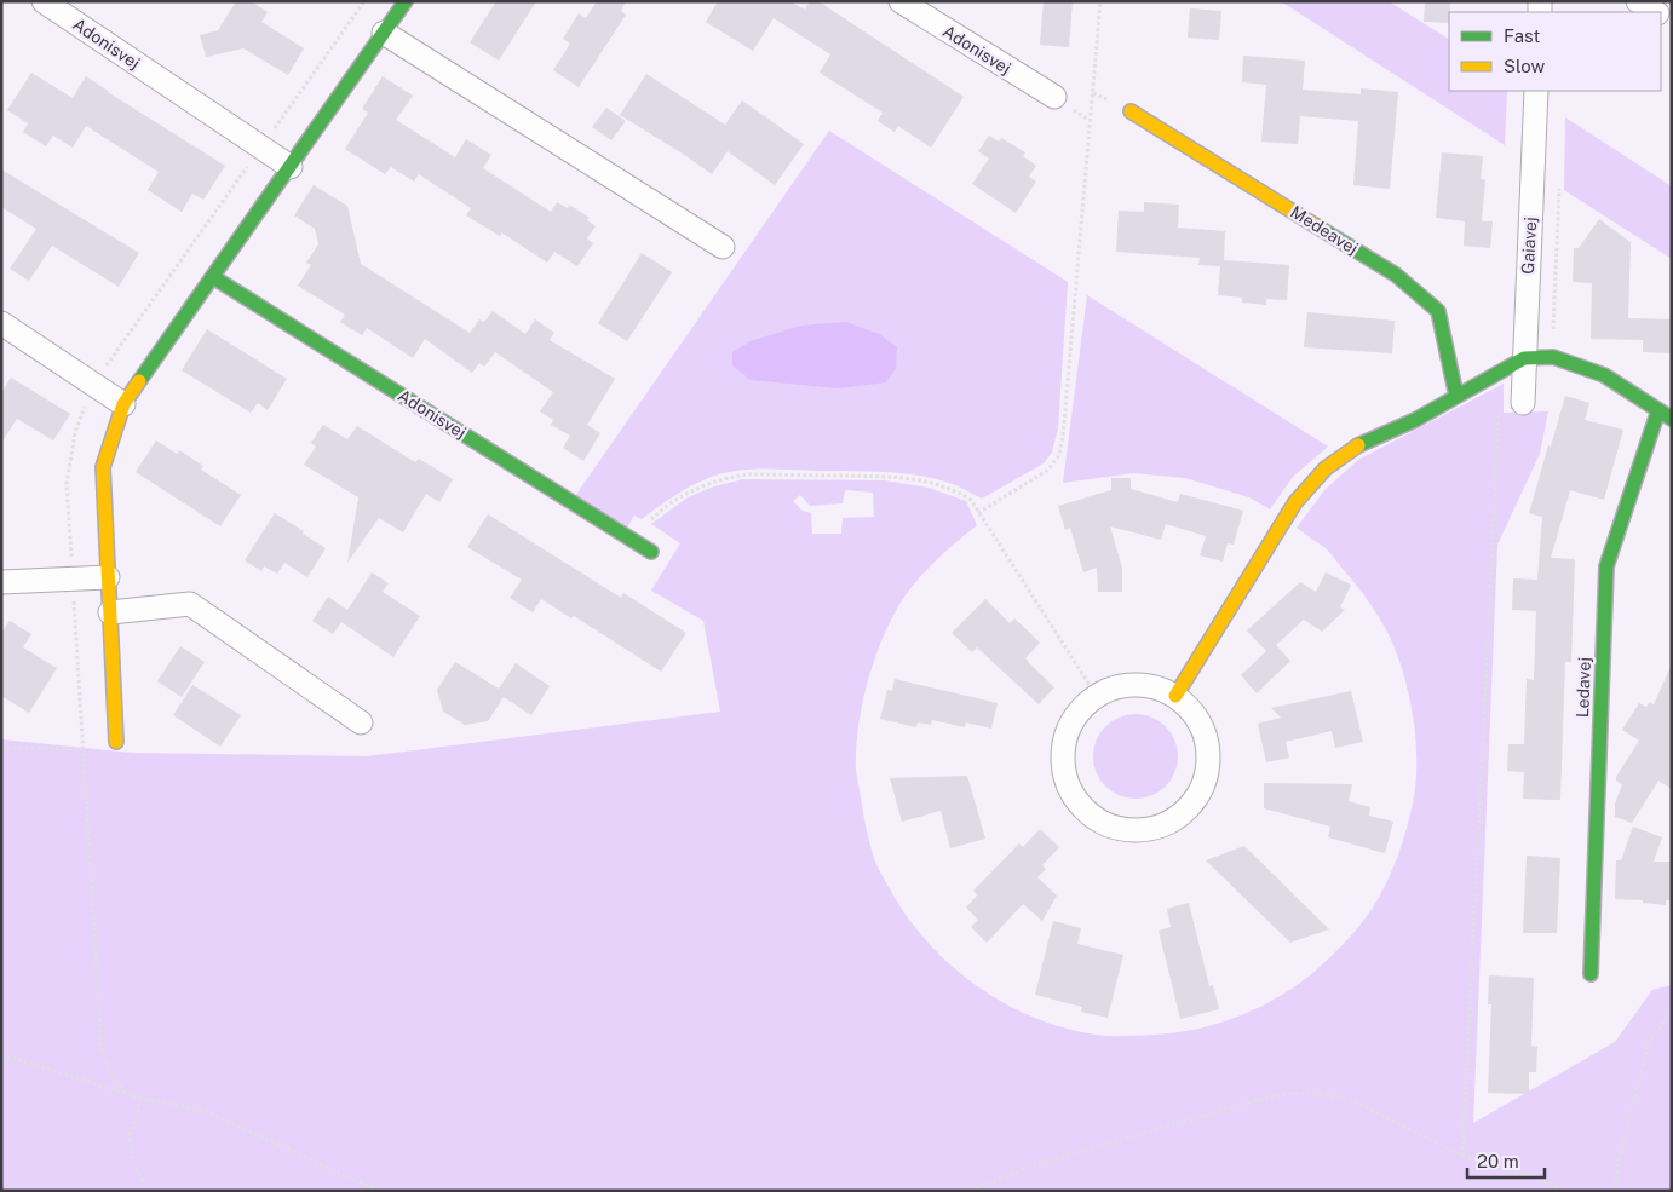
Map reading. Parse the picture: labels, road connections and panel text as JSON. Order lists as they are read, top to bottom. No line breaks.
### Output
{"streets":{"street":["Adonisvej","Medeavej","Gaiavej","Ledavej"]},"legend":["Fast","Slow"],"scale_bar":"20 m"}
